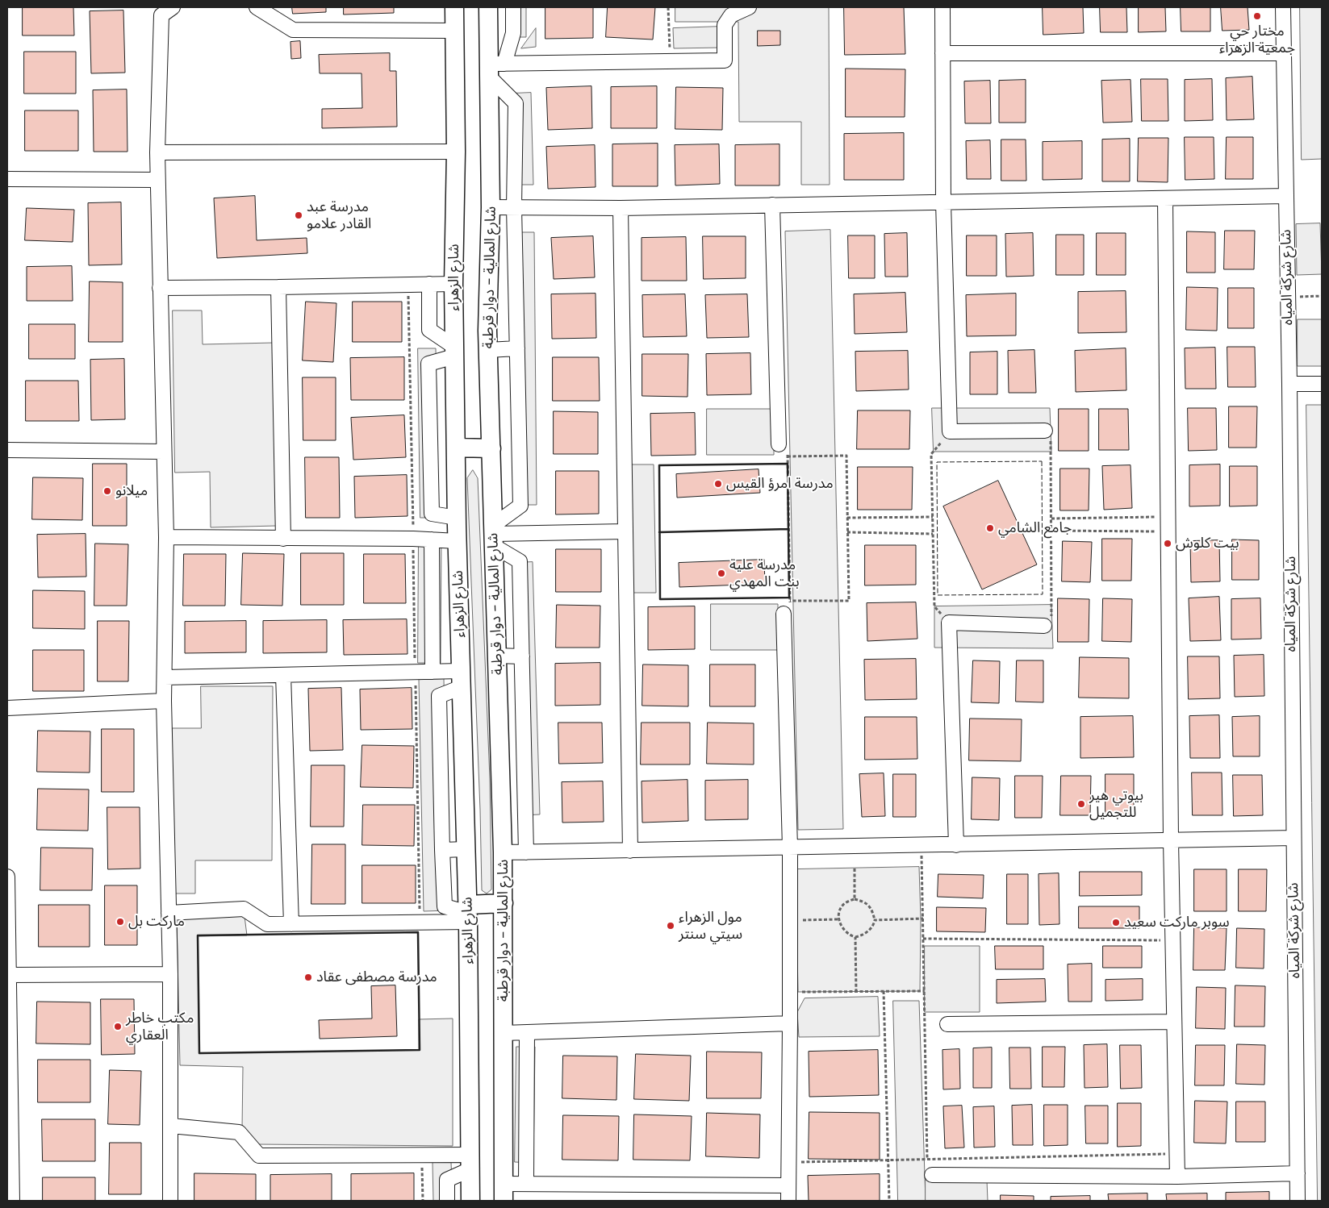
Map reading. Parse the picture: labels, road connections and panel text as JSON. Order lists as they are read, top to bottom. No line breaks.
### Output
{"streets":{"main road":["شارع الزهراء","شارع المالية - دوار قرطبة"],"street":["شارع شركة المياه"]},"places":["مختار حي جمعية الزهراء","مدرسة عبد القادر علامو","مدرسة امرؤ القيس","ميلانو","جامع الشامي","بيت كلوش","مدرسة علية بنت المهدي","بيوتي هير للتجميل","ماركت بل","سوبر ماركت سعيد","مول الزهراء سيتي سنتر","مدرسة مصطفى عقاد","مكتب خاطر العقاري"]}
